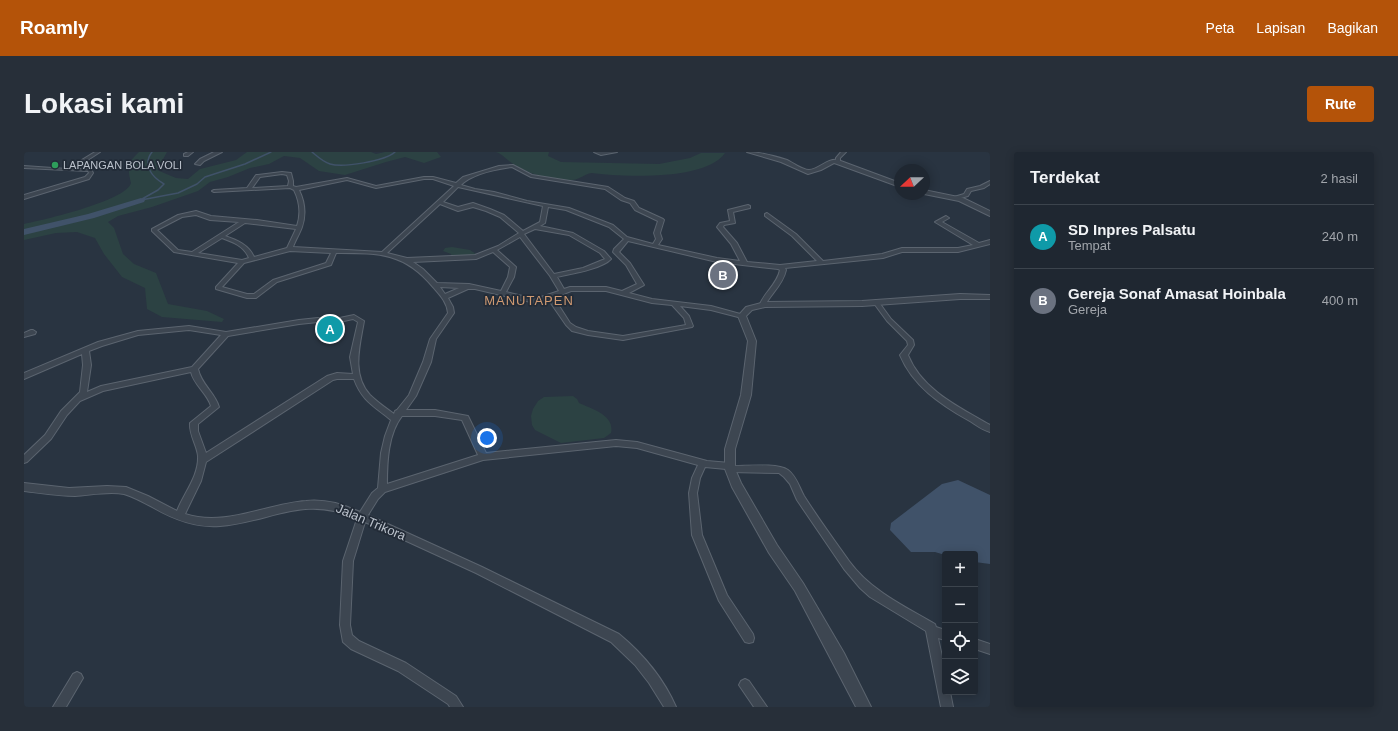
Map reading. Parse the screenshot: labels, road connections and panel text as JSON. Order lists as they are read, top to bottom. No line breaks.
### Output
{"streets":{"street":["Jalan Trikora"]},"districts":["MANUTAPEN"],"places":["LAPANGAN BOLA VOLI"],"north":"left","page":{"header":"Roamly","nav":["Peta","Lapisan","Bagikan"],"buttons":"Rute","title":"Lokasi kami","heading":["Terdekat","2 hasil"],"list":[{"mark":"A","name":"SD Inpres Palsatu","note":"Tempat","value":"240 m"},{"mark":"B","name":"Gereja Sonaf Amasat Hoinbala","note":"Gereja","value":"400 m"}],"pins":["B","A"],"map_buttons":["+","−"]}}
